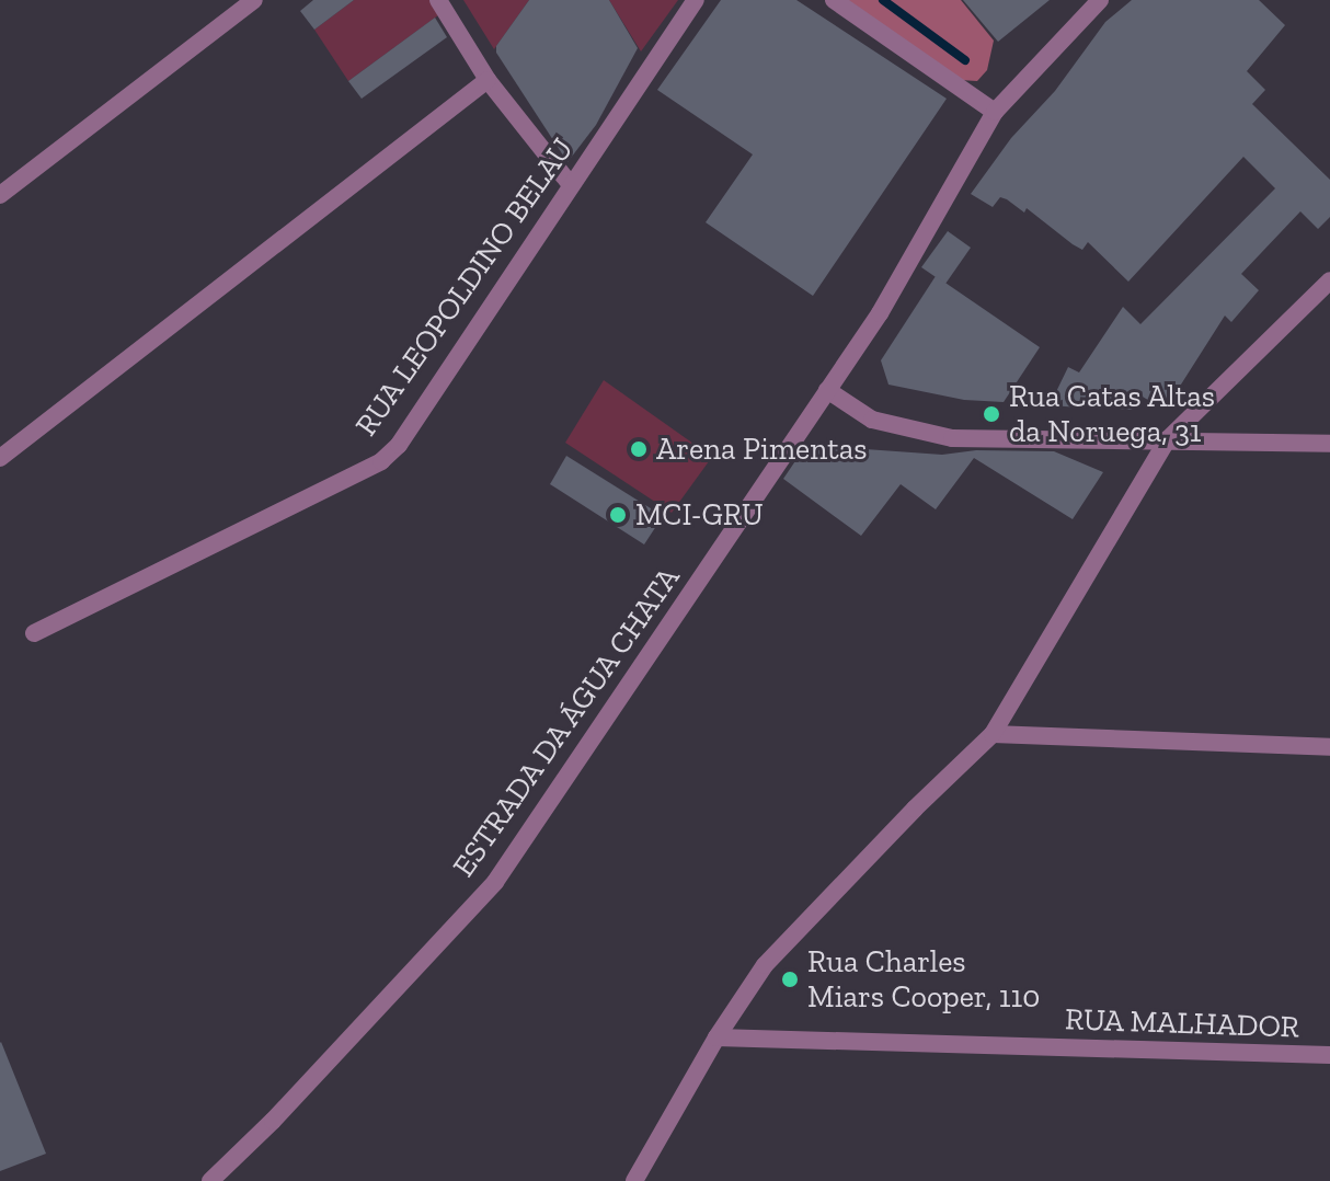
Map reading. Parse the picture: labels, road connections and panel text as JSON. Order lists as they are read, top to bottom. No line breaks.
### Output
{"streets":{"street":["RUA LEOPOLDINO BELAU","ESTRADA DA ÁGUA CHATA","RUA MALHADOR"]},"places":["Rua Catas Altas da Noruega, 31","Arena Pimentas","MCI-GRU","Rua Charles Miars Cooper, 110"]}
